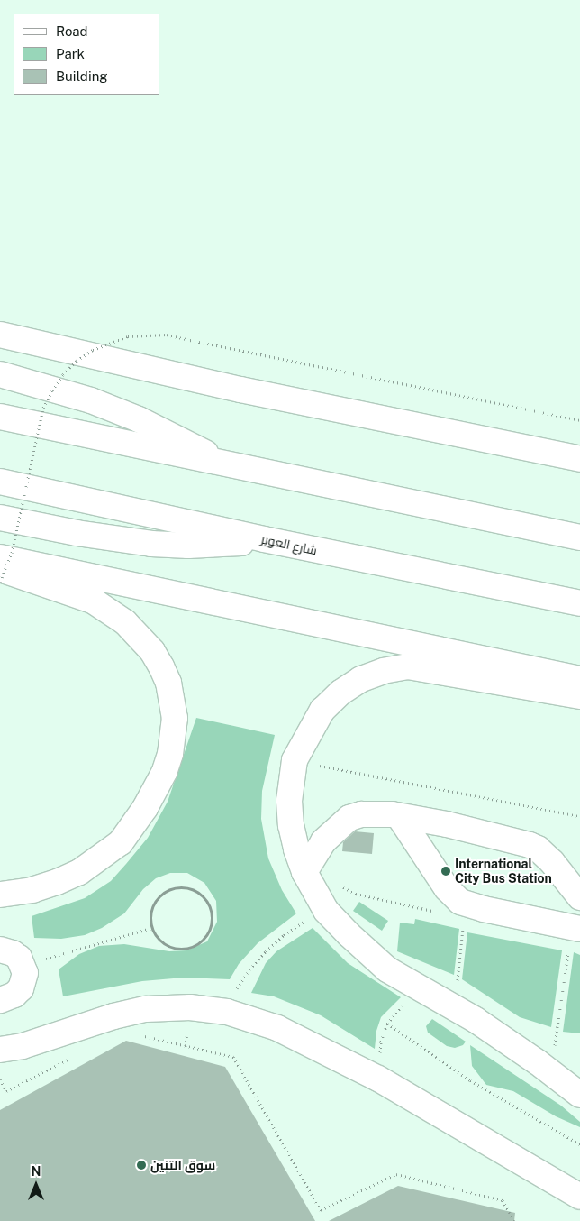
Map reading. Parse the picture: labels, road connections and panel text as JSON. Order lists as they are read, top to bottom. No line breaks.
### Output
{"streets":{"main road":["شارع العوير"]},"places":["International City Bus Station","سوق التنين"],"legend":["Road","Park","Building"],"north":"top"}
